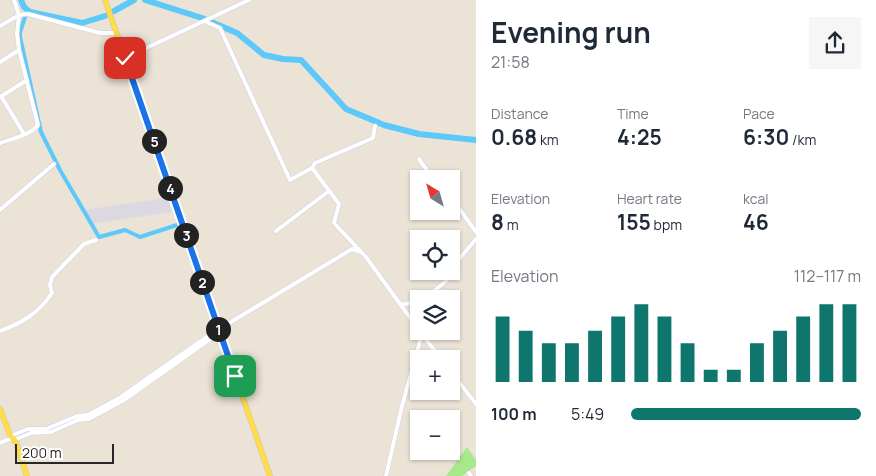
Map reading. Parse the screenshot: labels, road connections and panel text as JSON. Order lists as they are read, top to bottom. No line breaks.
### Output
{"scale_bar":"200 m","north":"top left","page":{"heading":["Evening run","21:58"],"stats":[["Distance","0.68 km"],["Time","4:25"],["Pace","6:30 /km"],["Elevation","8 m"],["Heart rate","155 bpm"],["kcal","46"]],"pins":["5","4","3","2","1"],"map_buttons":["+","−"],"chart":["Elevation","112–117 m"],"list":[{"name":"100 m","note":"5:49"}],"scale":"200 m"}}
